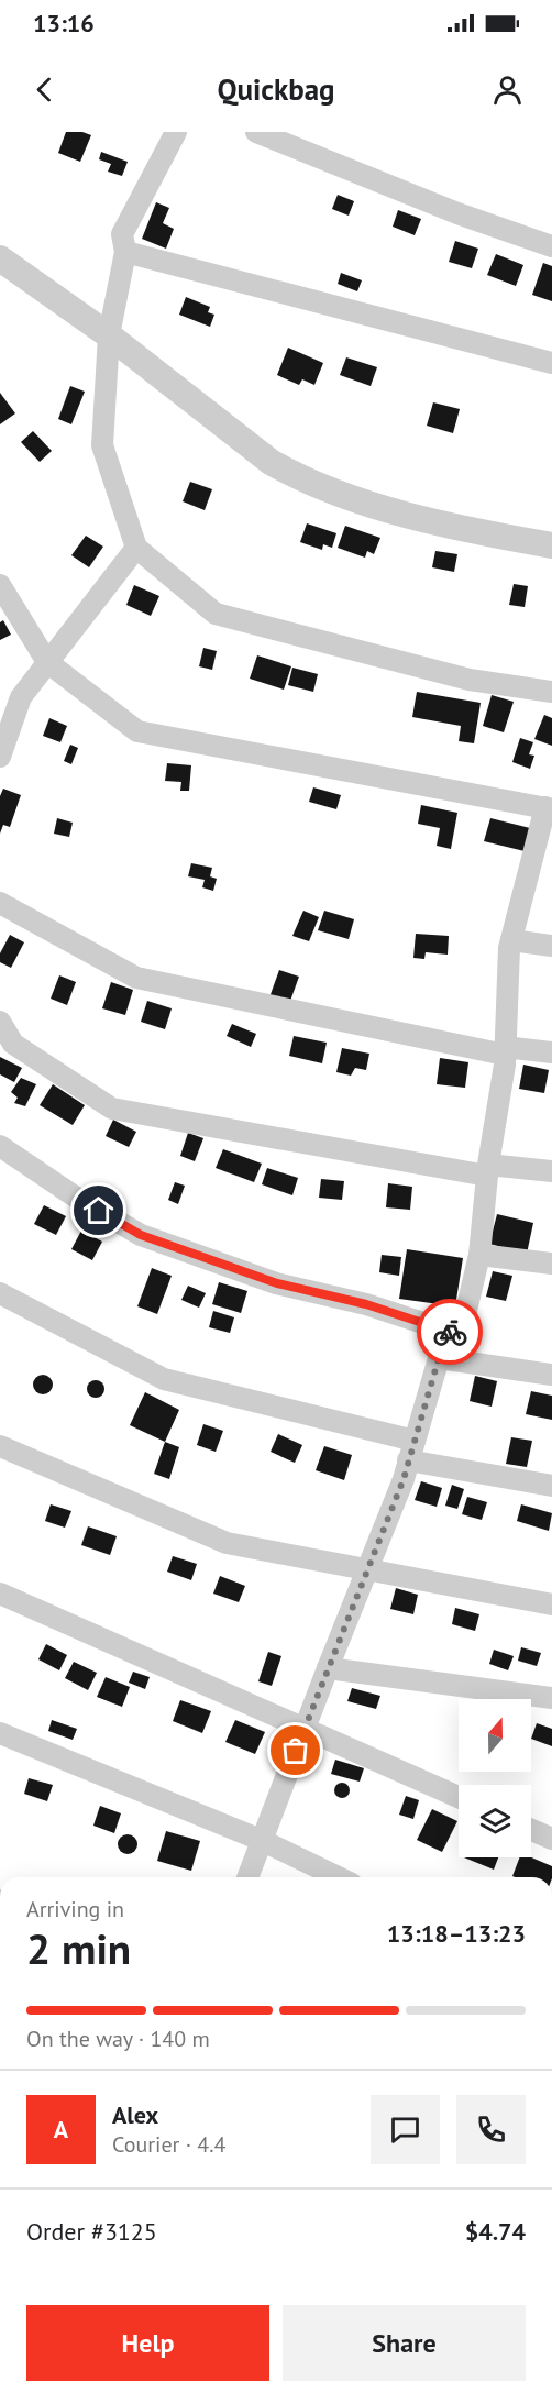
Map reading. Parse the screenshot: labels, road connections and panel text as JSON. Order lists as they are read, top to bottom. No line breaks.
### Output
{"north":"top","page":{"status":"13:16","header":"Quickbag","heading":["2 min","Arriving in","13:18–13:23"],"panel":["Alex","Courier · 4.4","Order #3125","$4.74"],"bar":"On the way · 140 m","round":"A","buttons":["Help","Share"]}}
